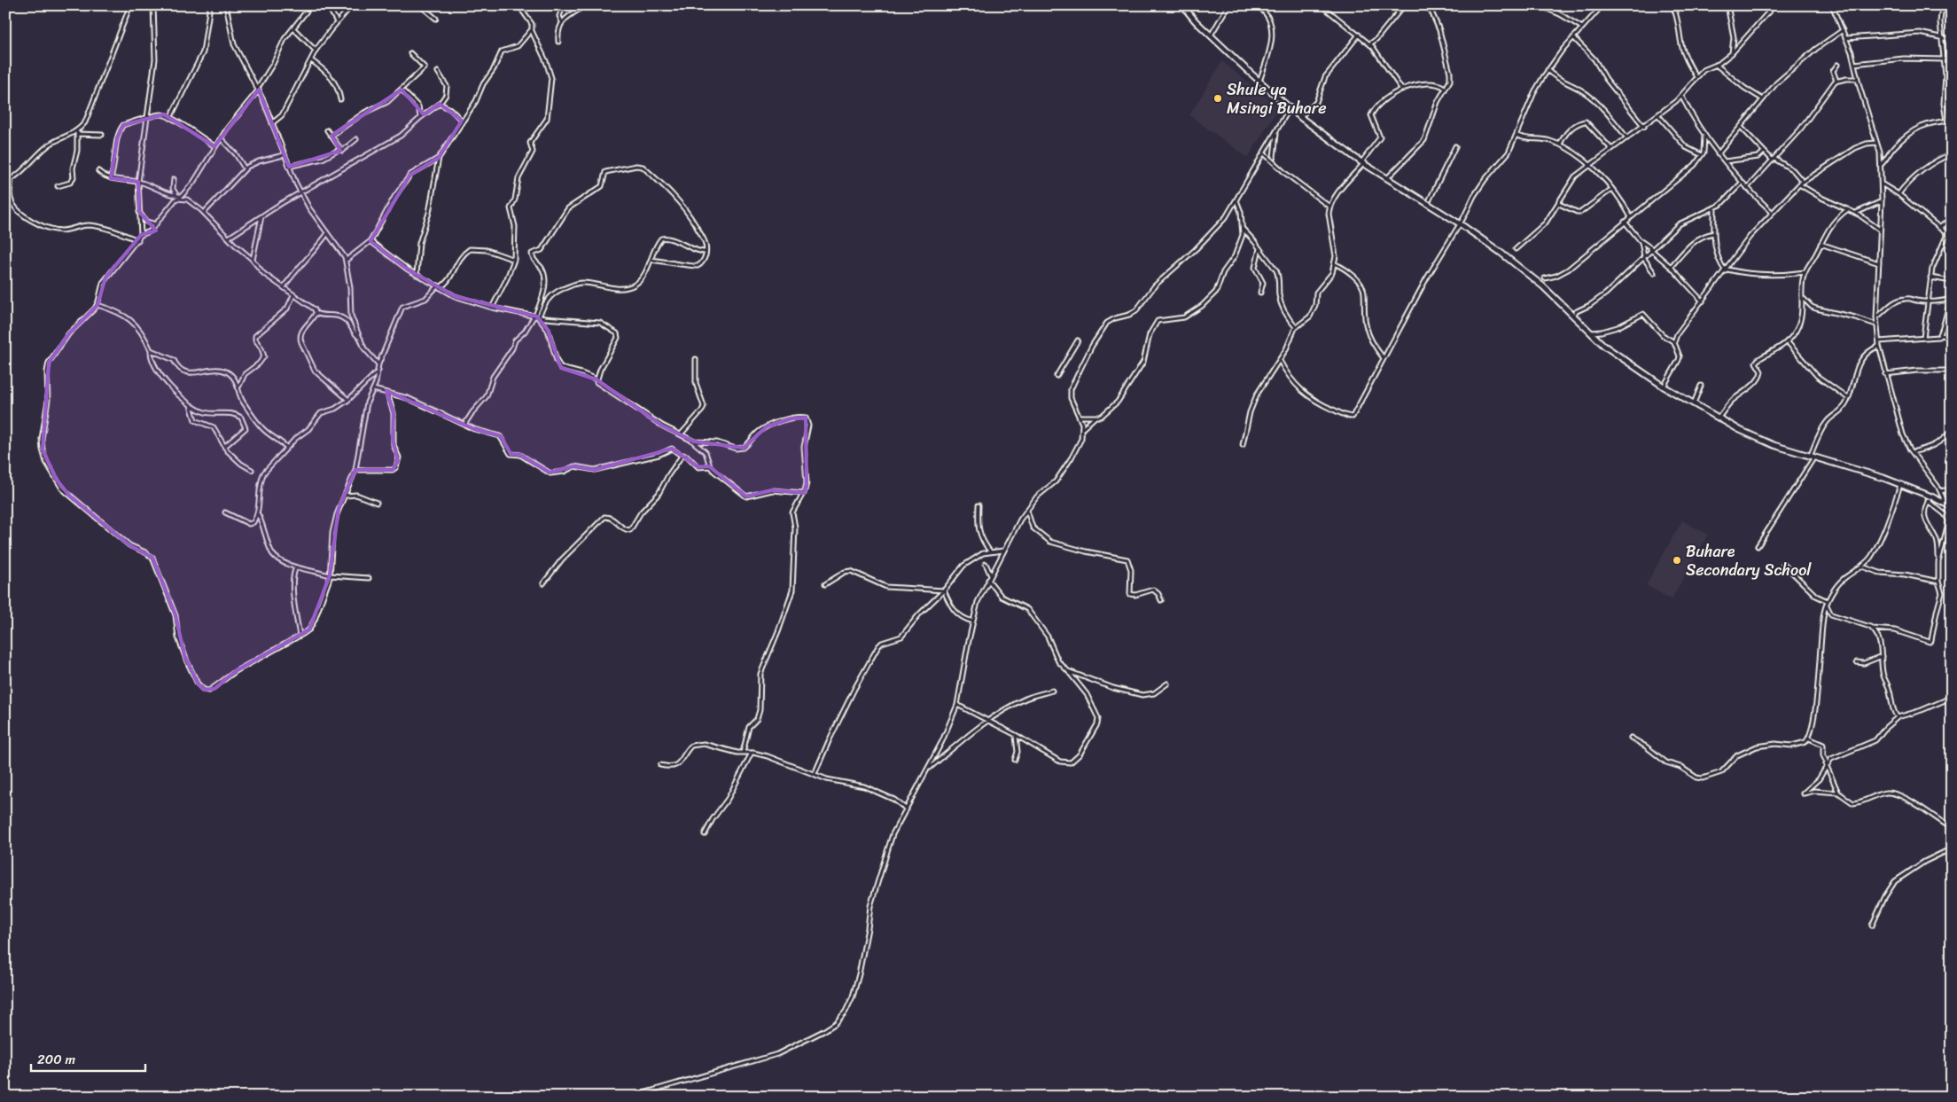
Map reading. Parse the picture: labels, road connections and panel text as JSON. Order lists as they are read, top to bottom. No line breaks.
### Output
{"places":["Shule ya Msingi Buhare","Buhare Secondary School"],"scale_bar":"200 m"}
